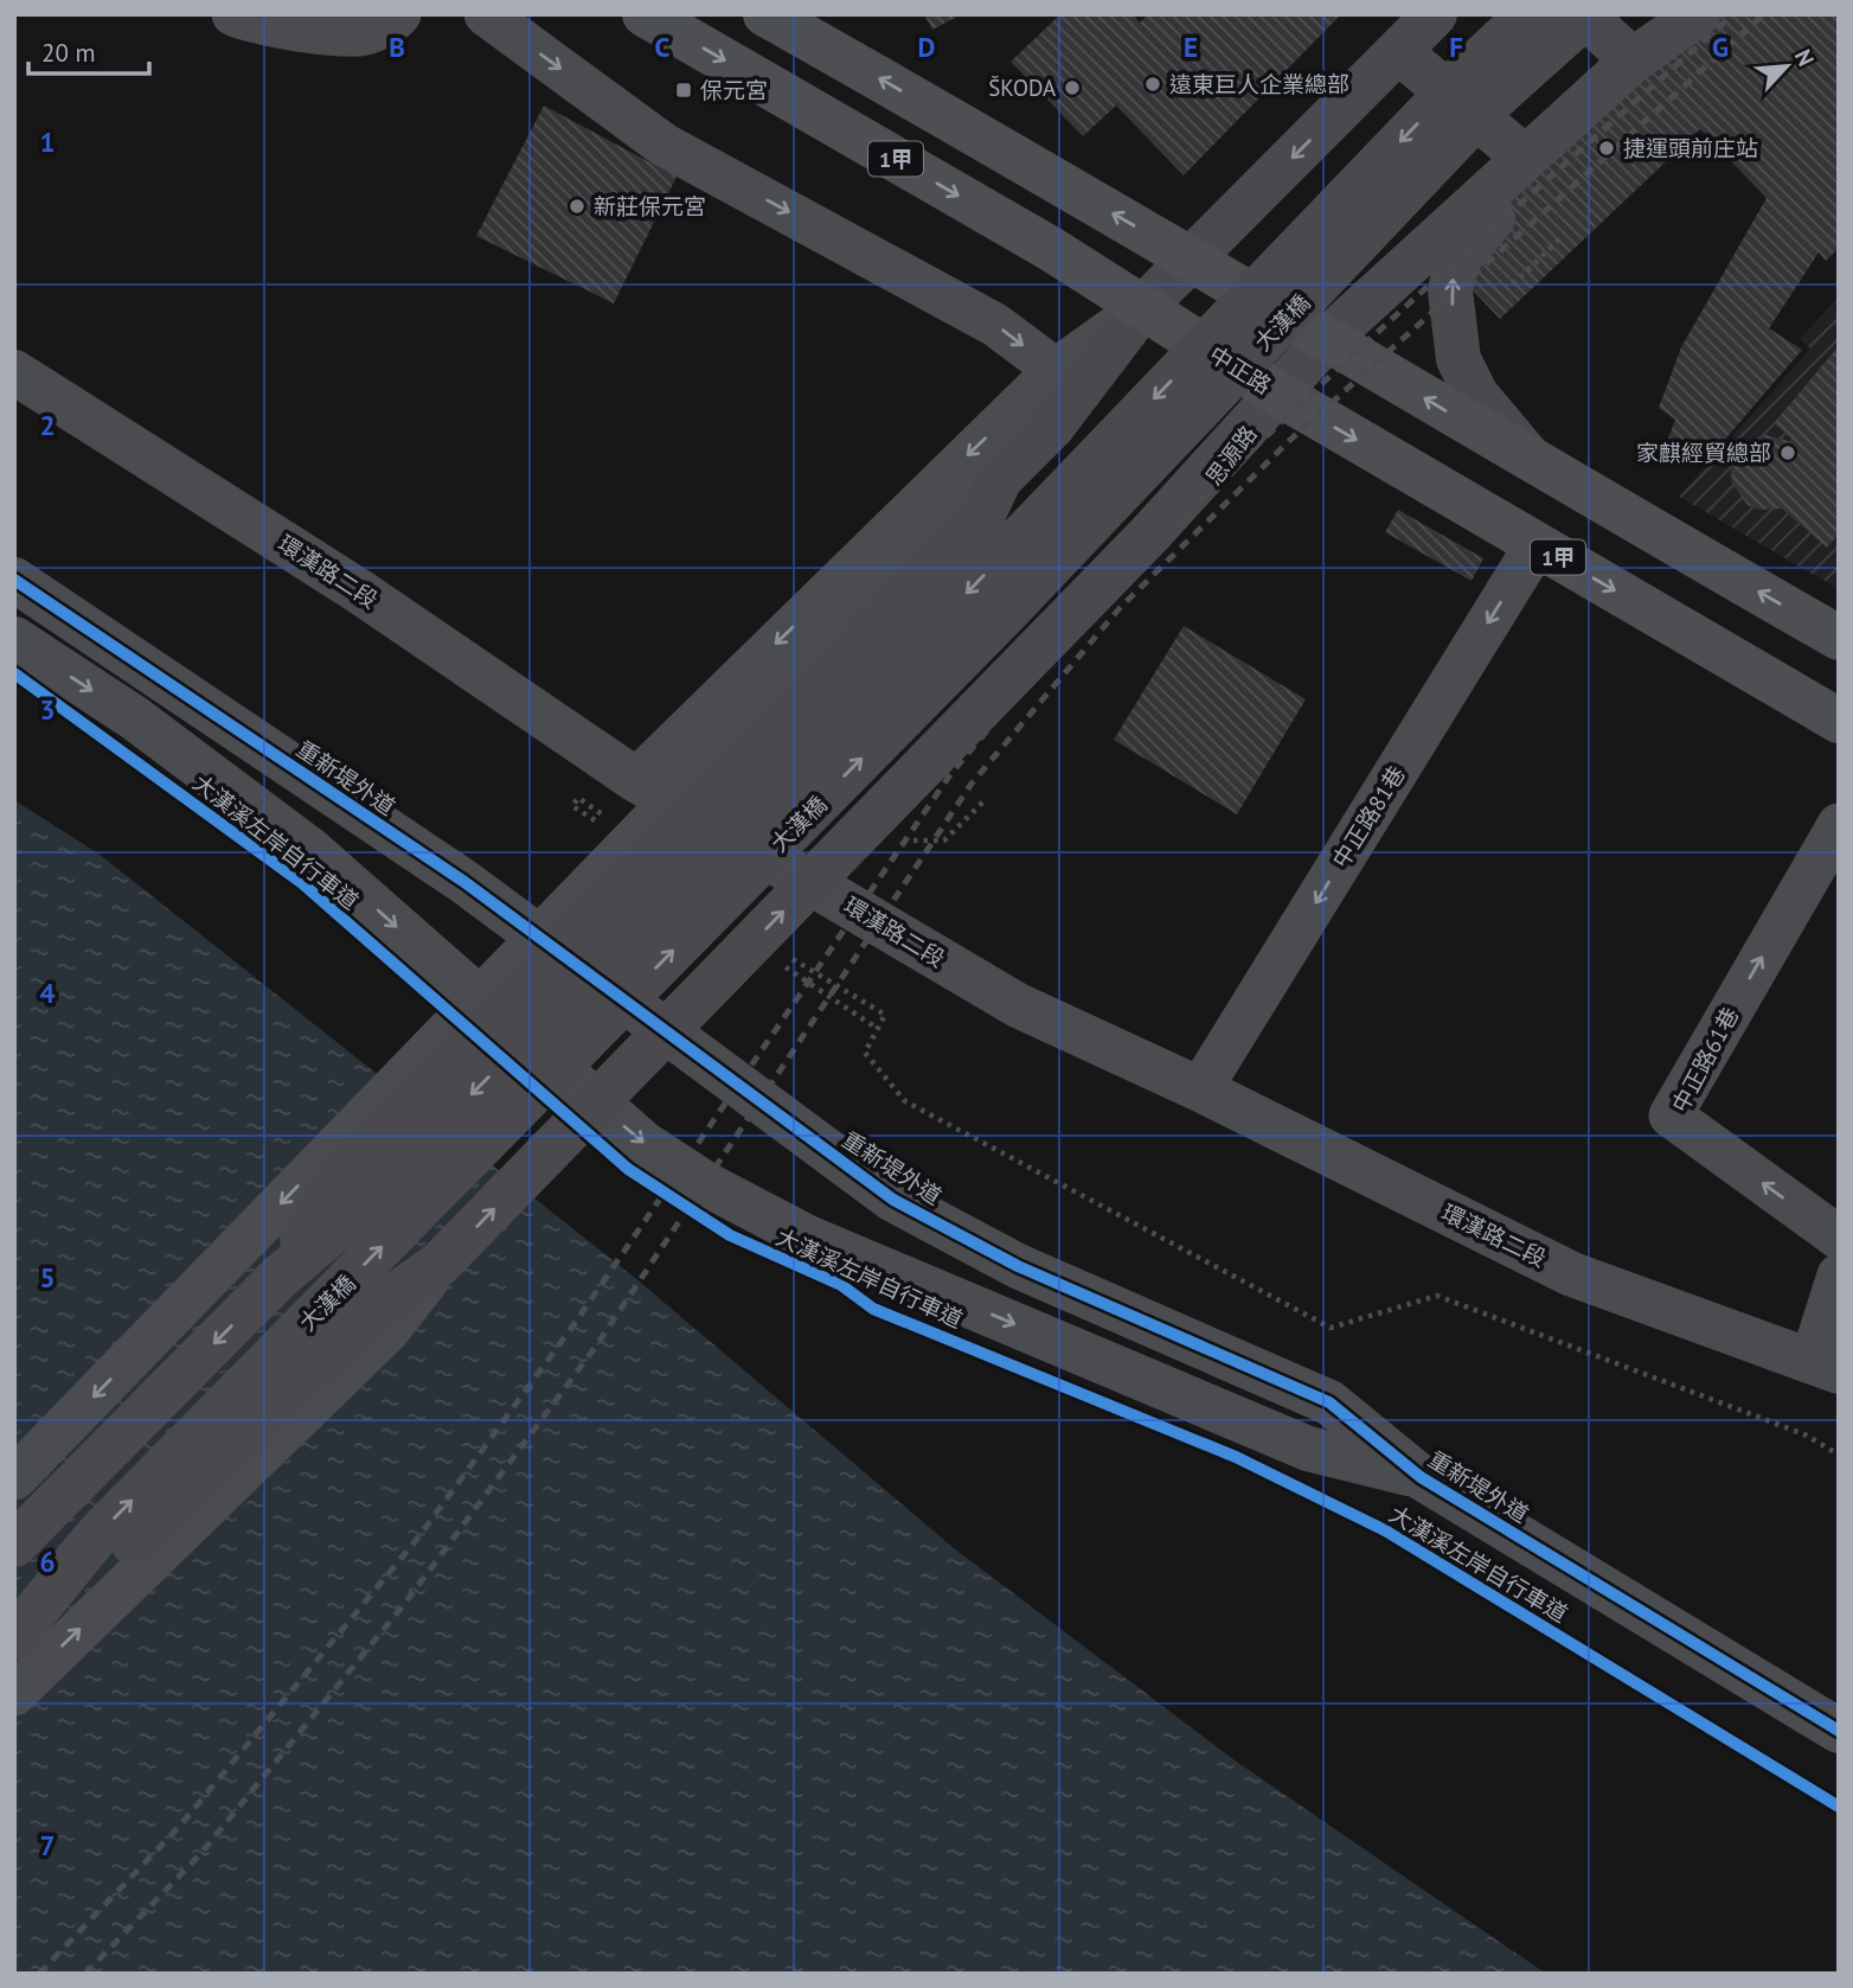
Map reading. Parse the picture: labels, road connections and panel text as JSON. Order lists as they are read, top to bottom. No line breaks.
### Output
{"streets":{"main road":["1甲","大漢橋","中正路","思源路"],"street":["環漢路二段","重新堤外道","中正路81巷","中正路61巷"],"cycle path":["大漢溪左岸自行車道"]},"crossings":[["1甲","思源路"],["中正路","思源路"],["中正路","中正路81巷"],["思源路","環漢路二段"],["環漢路二段","中正路81巷"]],"one_way":["中正路81巷"],"places":{"other":["遠東巨人企業總部","ŠKODA","捷運頭前庄站","新莊保元宮","家麒經貿總部"],"transit":["保元宮"]},"scale_bar":"20 m","north":"top right","grid":{"columns":["B","C","D","E","F","G"],"rows":["1","2","3","4","5","6","7"]}}
